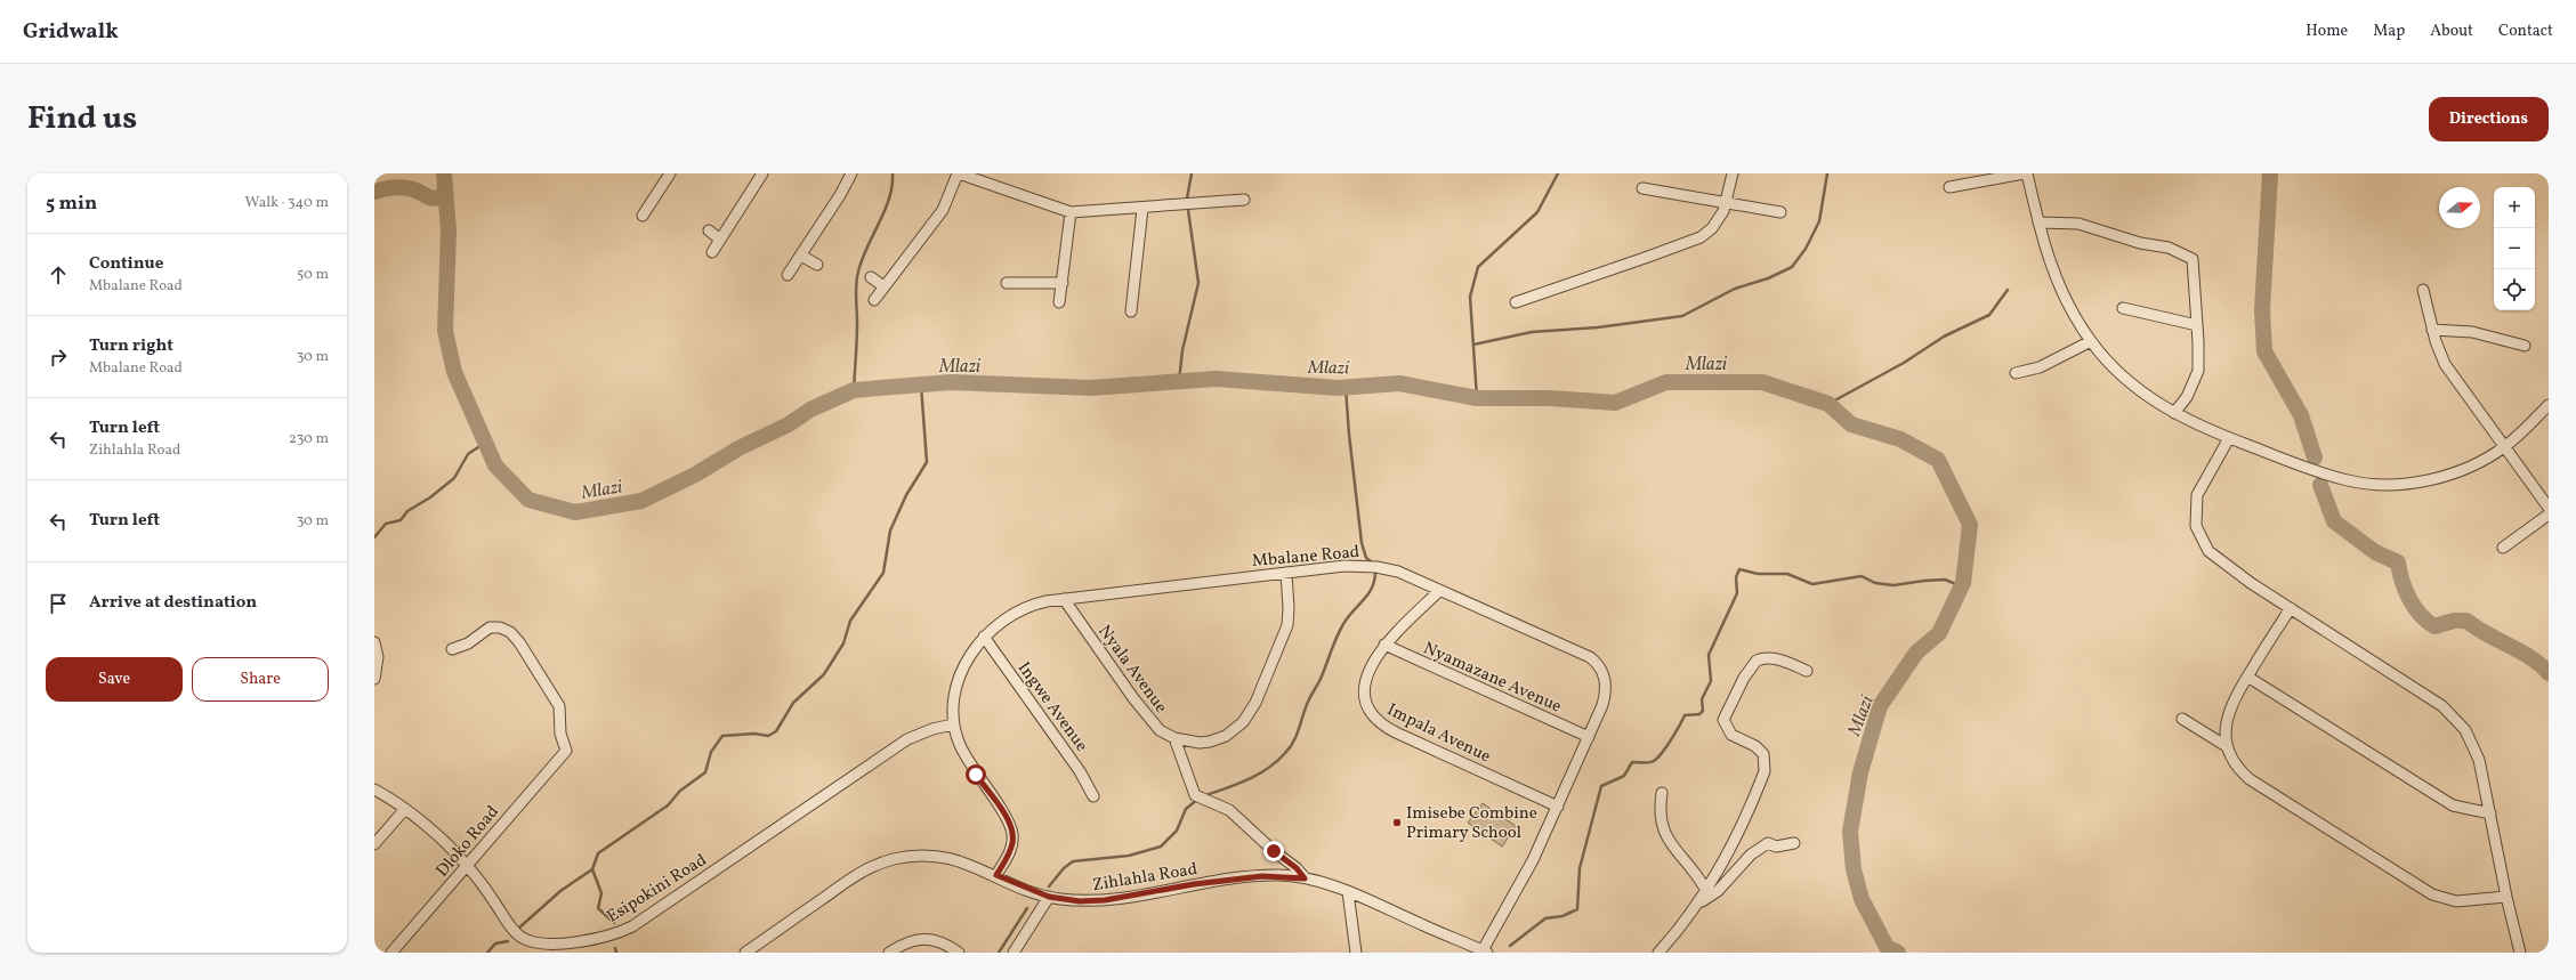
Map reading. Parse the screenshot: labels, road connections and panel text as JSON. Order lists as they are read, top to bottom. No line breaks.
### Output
{"streets":{"street":["Mbalane Road","Nyala Avenue","Nyamazane Avenue","Ingwe Avenue","Impala Avenue","Dloko Road","Zihlahla Road","Esipokini Road"]},"crossings":[["Mbalane Road","Nyala Avenue"],["Mbalane Road","Nyamazane Avenue"],["Mbalane Road","Ingwe Avenue"],["Mbalane Road","Impala Avenue"],["Mbalane Road","Zihlahla Road"],["Mbalane Road","Esipokini Road"],["Nyamazane Avenue","Impala Avenue"],["Dloko Road","Esipokini Road"]],"water":["Mlazi"],"places":["Imisebe Combine Primary School"],"north":"right","page":{"header":"Gridwalk","nav":["Home","Map","About","Contact"],"title":"Find us","buttons":["Directions",["Save","Share"]],"heading":["5 min","Walk · 340 m"],"map_buttons":["+","−"],"list":[["Continue","Mbalane Road","50 m"],["Turn right","Mbalane Road","30 m"],["Turn left","Zihlahla Road","230 m"],["Turn left","30 m"],"Arrive at destination"]}}
